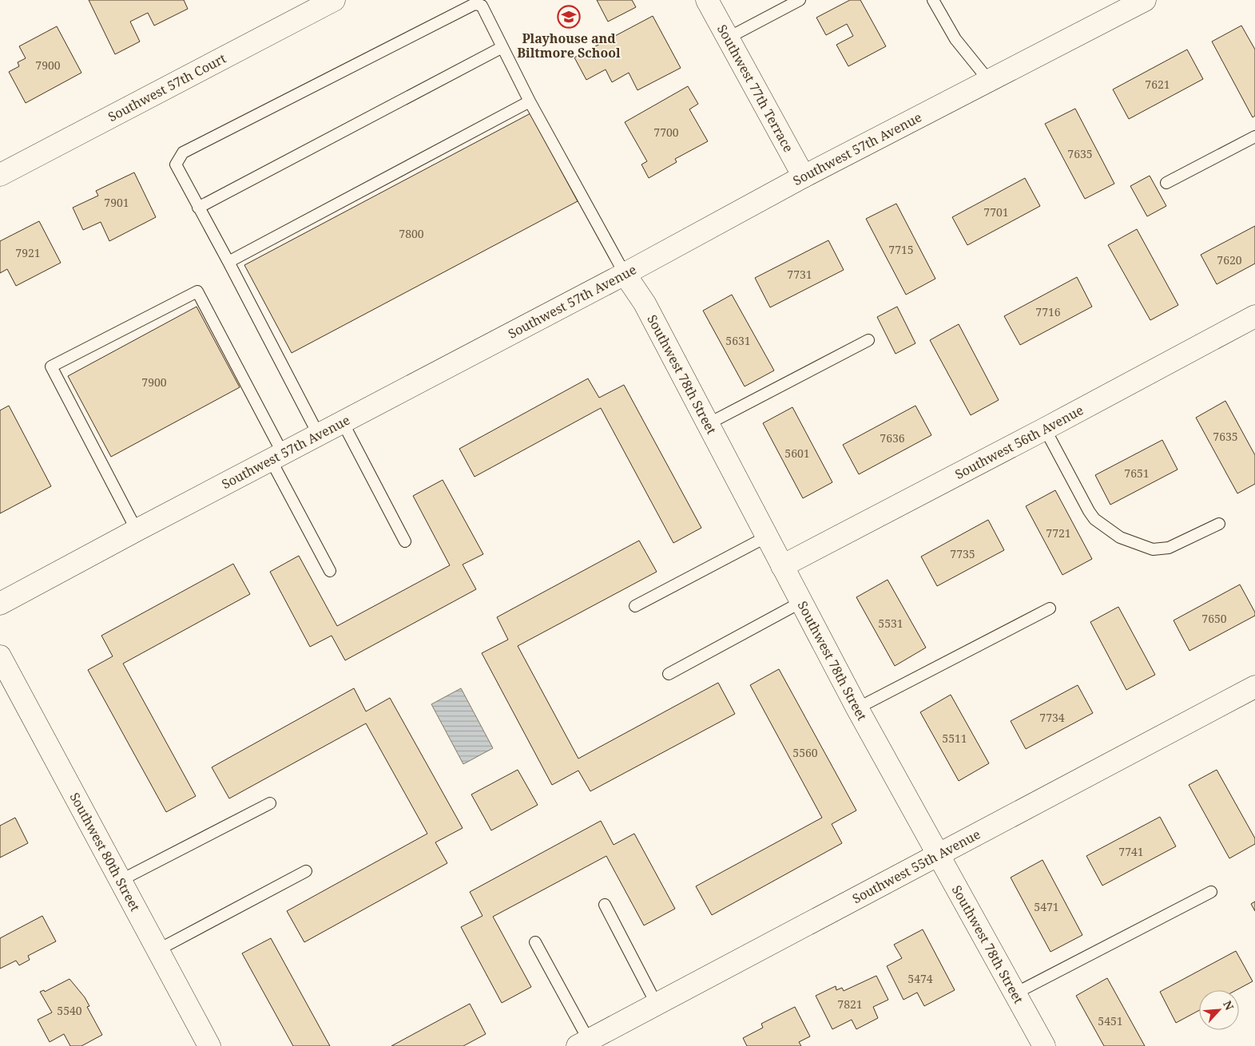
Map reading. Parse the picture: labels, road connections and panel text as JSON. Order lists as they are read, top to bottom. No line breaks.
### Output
{"streets":{"street":["Southwest 57th Court","Southwest 77th Terrace","Southwest 57th Avenue","Southwest 78th Street","Southwest 56th Avenue","Southwest 80th Street","Southwest 55th Avenue"]},"crossings":[["Southwest 77th Terrace","Southwest 57th Avenue"],["Southwest 57th Avenue","Southwest 78th Street"],["Southwest 78th Street","Southwest 56th Avenue"],["Southwest 78th Street","Southwest 55th Avenue"]],"places":{"school or university":["Playhouse and Biltmore School"]},"house_numbers":["7900","7621","7700","7635","7901","7701","7800","7715","7921","7620","7731","7716","5631","7900","7635","7636","5601","7651","7721","7735","7650","5531","7734","5511","5560","7741","5471","5474","7821","5540","5451"],"north":"top right"}
